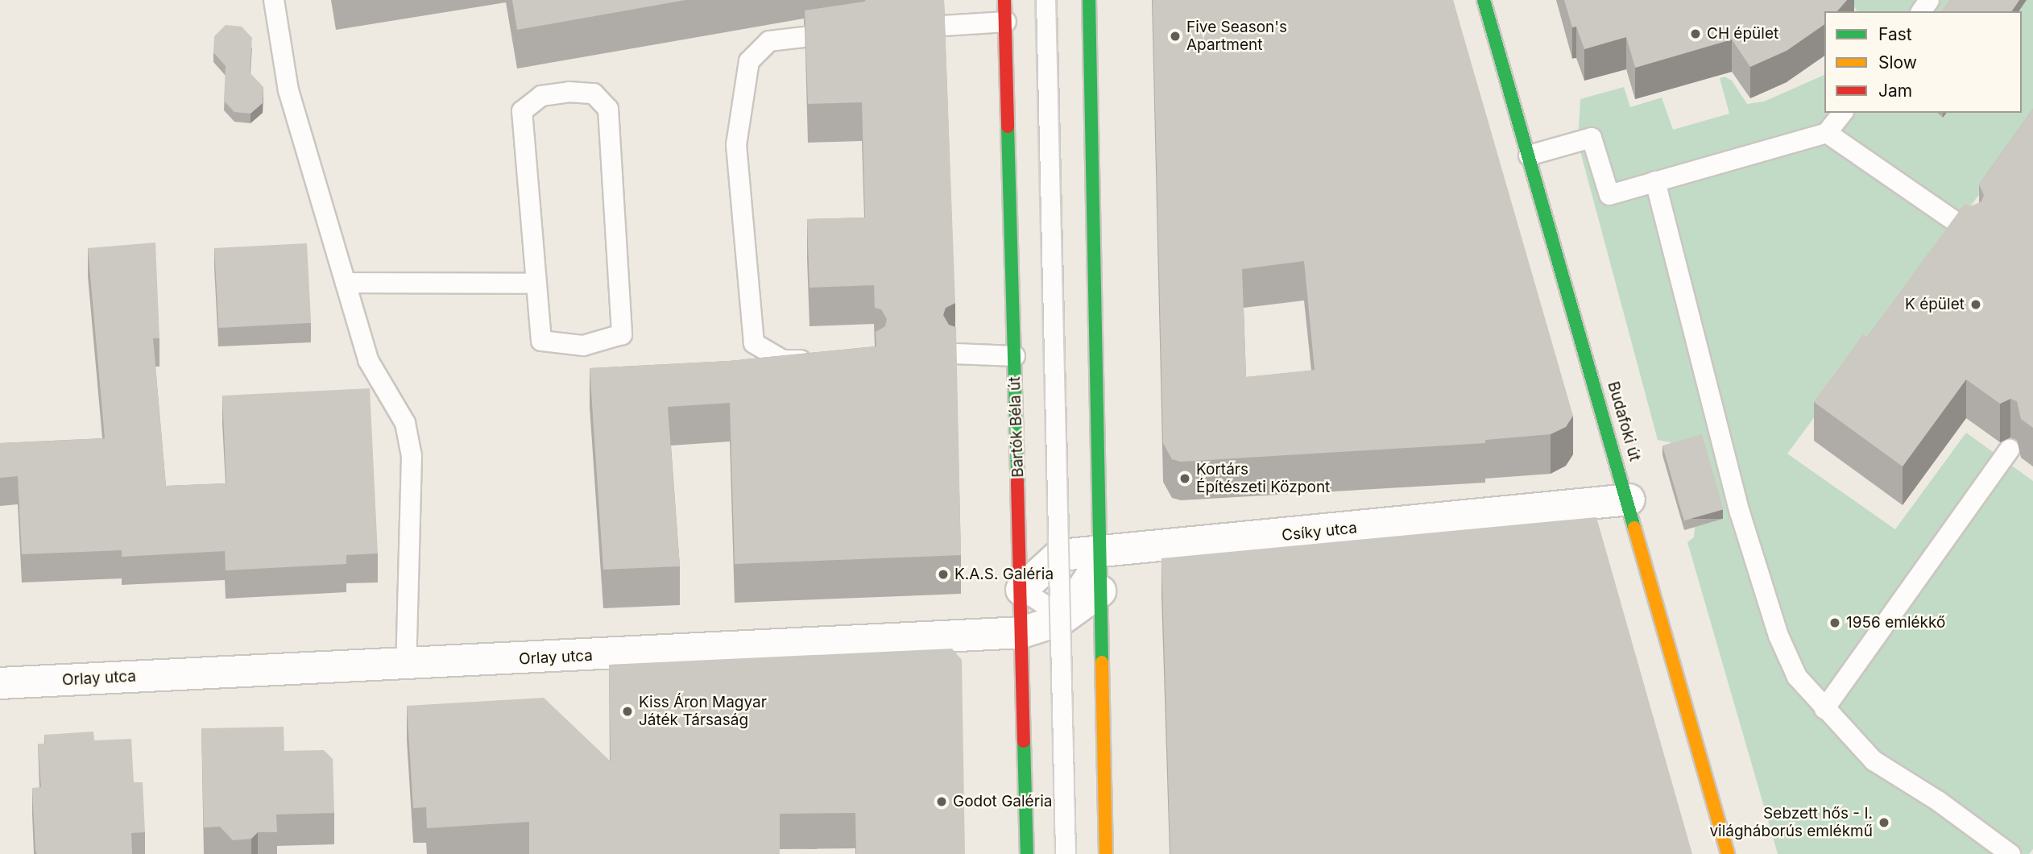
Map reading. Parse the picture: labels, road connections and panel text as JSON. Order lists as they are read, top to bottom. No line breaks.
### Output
{"streets":{"main road":["Budafoki út","Bartók Béla út"],"street":["Csíky utca","Orlay utca"]},"crossings":[["Budafoki út","Csíky utca"],["Bartók Béla út","Orlay utca"]],"places":["CH épület","Five Season's Apartment","K épület","Kortárs Építészeti Központ","K.A.S. Galéria","1956 emlékkő","Kiss Áron Magyar Játék Társaság","Godot Galéria","Sebzett hős - I. világháborús emlékmű"],"legend":["Fast","Slow","Jam"]}
